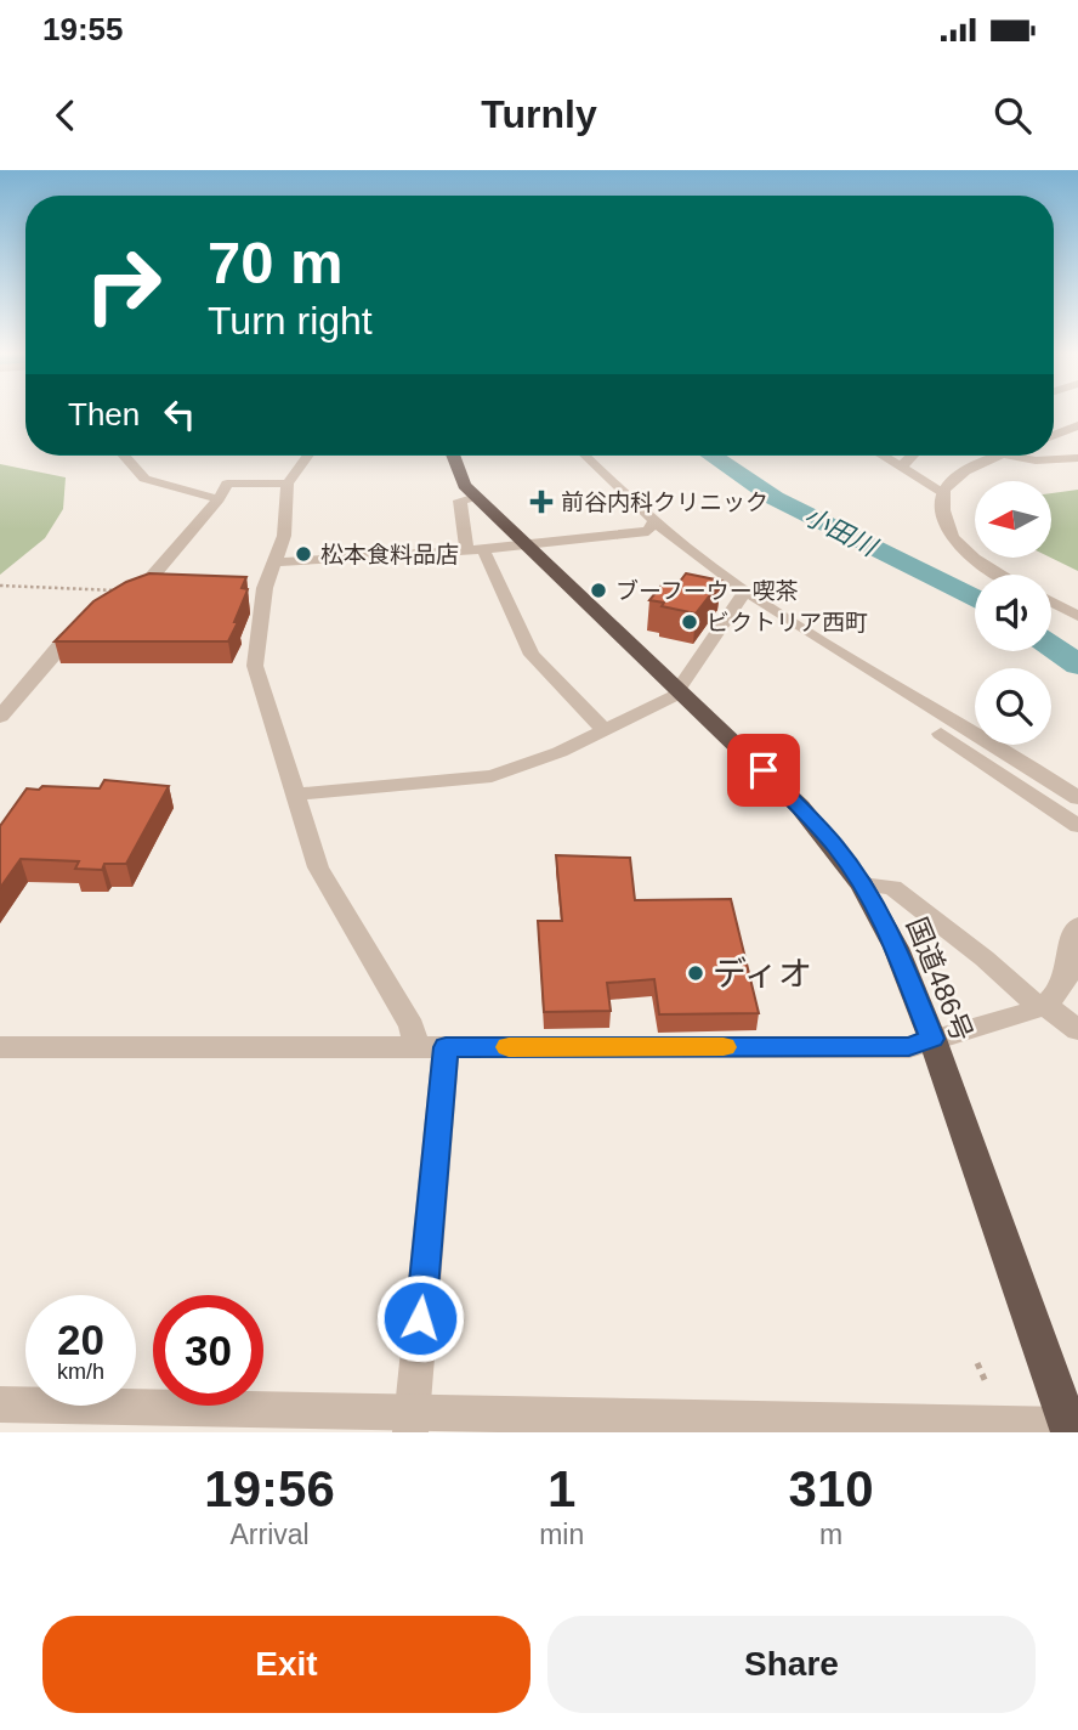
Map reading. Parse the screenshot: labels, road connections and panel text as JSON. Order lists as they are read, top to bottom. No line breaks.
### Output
{"streets":{"highway":["国道486号"]},"water":["小田川"],"places":{"health":["前谷内科クリニック"],"other":["松本食料品店","ブーフーウー喫茶","ビクトリア西町","ディオ"]},"north":"left","page":{"status":"19:55","header":"Turnly","turn":["70 m","Turn right"],"then":"Then","speed":"20 km/h","limit":"30","eta":["19:56","Arrival","1","min","310","m"],"buttons":["Exit","Share"]}}
